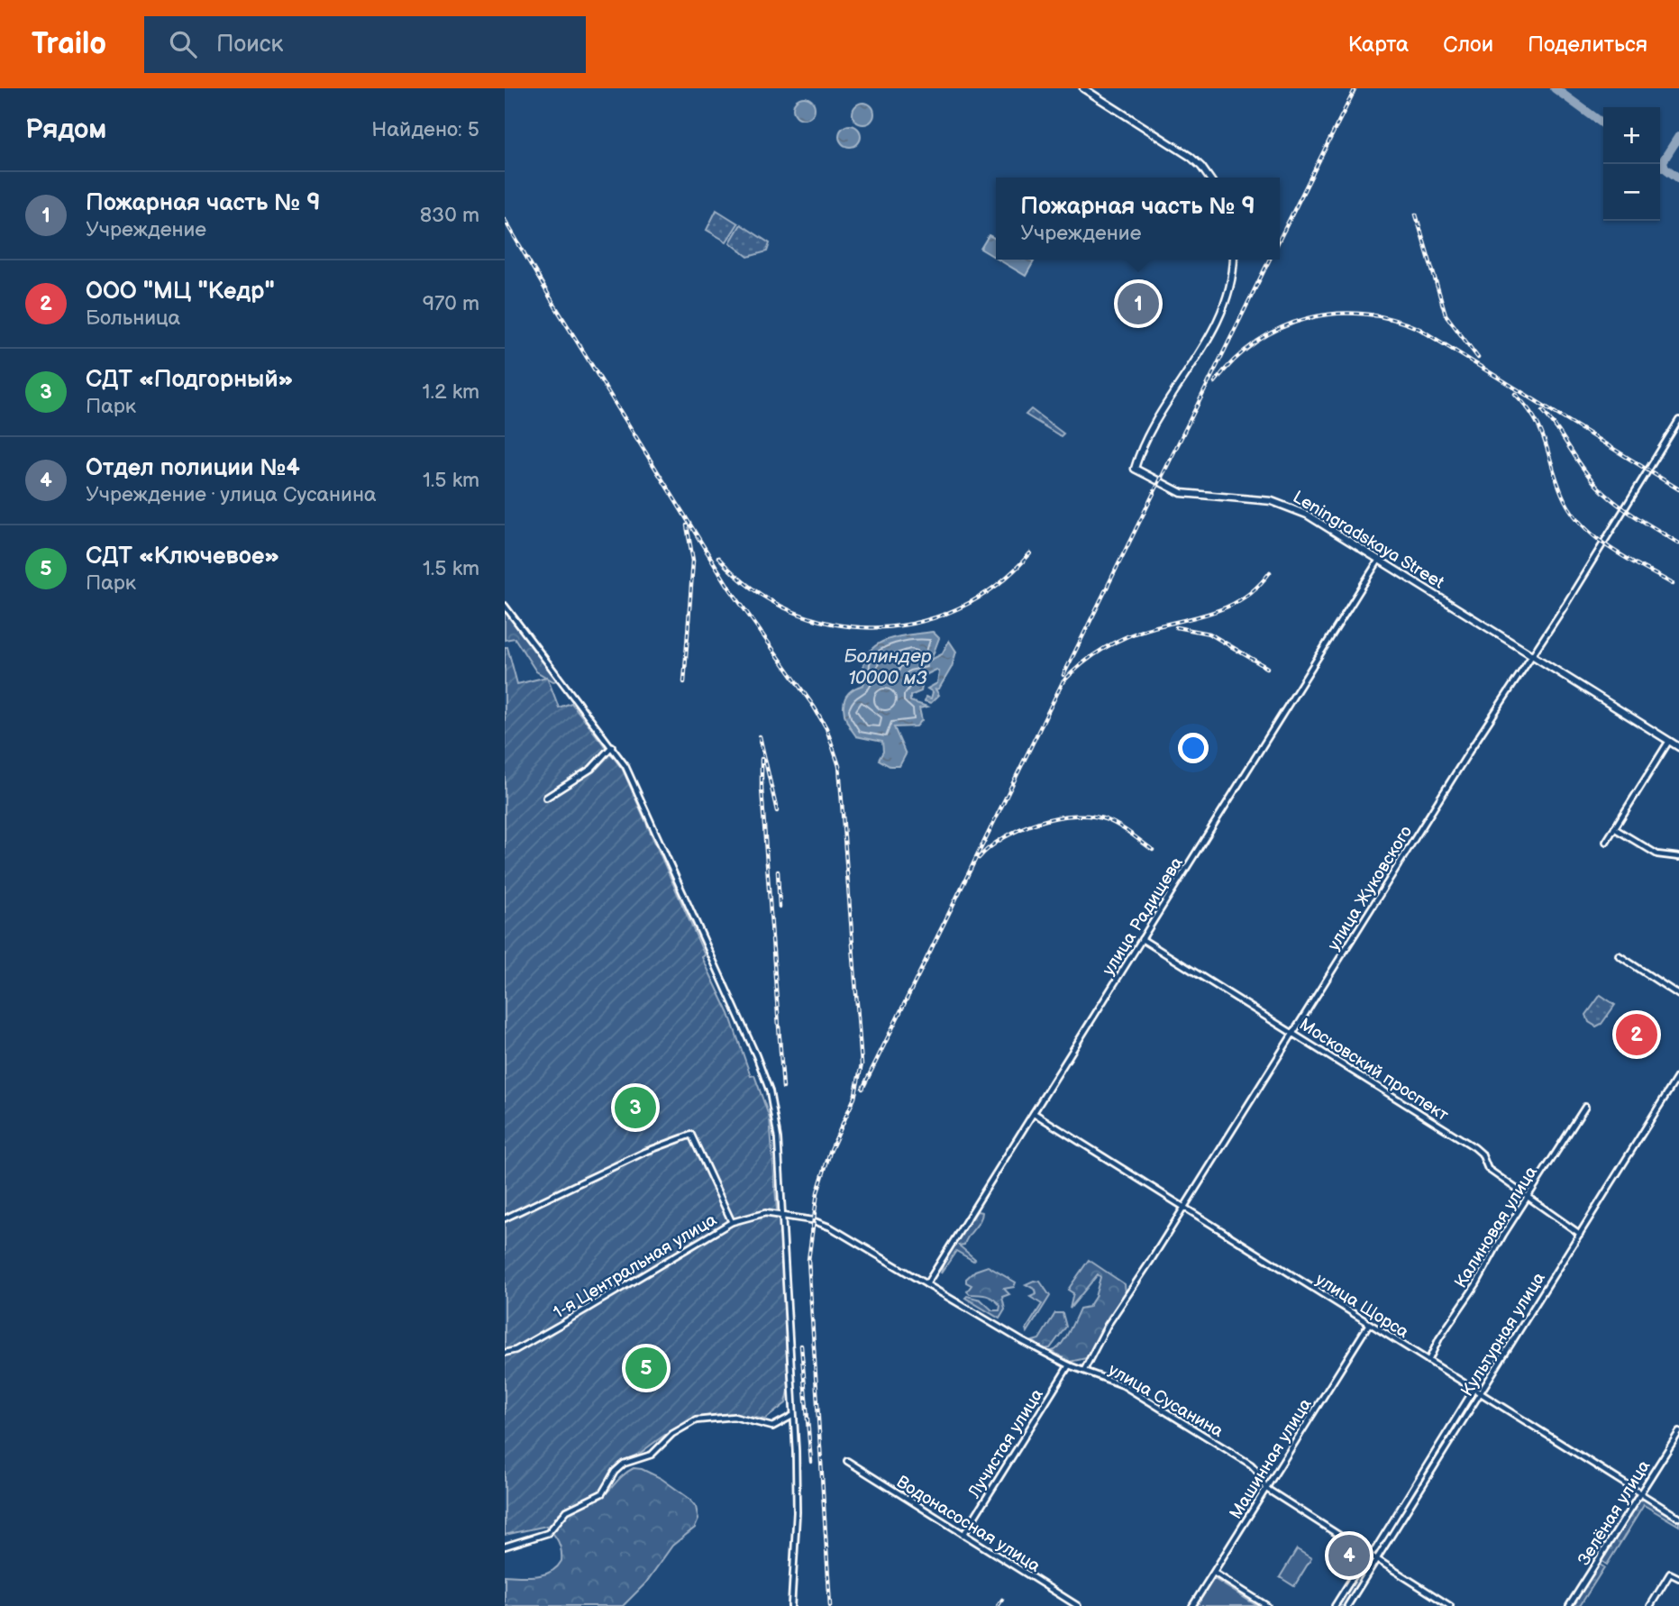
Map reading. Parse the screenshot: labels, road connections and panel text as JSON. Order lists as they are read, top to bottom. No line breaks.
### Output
{"streets":{"main road":["Leningradskaya Street"],"street":["улица Жуковского","улица Радищева","Московский проспект","Калиновая улица","1-я Центральная улица","улица Щорса","Культурная улица","улица Сусанина","Лучистая улица","Машинная улица","Зелёная улица","Водонасосная улица"]},"crossings":[["Leningradskaya Street","улица Жуковского"],["Leningradskaya Street","улица Радищева"],["улица Жуковского","Московский проспект"],["улица Жуковского","улица Щорса"],["улица Жуковского","улица Сусанина"],["улица Радищева","Московский проспект"],["улица Радищева","улица Щорса"],["улица Радищева","улица Сусанина"],["Московский проспект","Калиновая улица"],["Московский проспект","Культурная улица"],["Калиновая улица","улица Щорса"],["1-я Центральная улица","улица Сусанина"],["улица Щорса","Культурная улица"],["улица Щорса","Машинная улица"],["улица Щорса","Зелёная улица"],["Культурная улица","улица Сусанина"],["улица Сусанина","Лучистая улица"],["улица Сусанина","Машинная улица"],["Лучистая улица","Водонасосная улица"]],"water":["Болиндер 10000 м3"],"page":{"header":"Trailo","search":"Поиск","nav":["Карта","Слои","Поделиться"],"heading":["Рядом","Найдено: 5"],"map_buttons":["+","−"],"list":[{"mark":"1","name":"Пожарная часть № 9","note":"Учреждение","value":"830 m"},{"mark":"2","name":"ООО \"МЦ \"Кедр\"","note":"Больница","value":"970 m"},{"mark":"3","name":"СДТ «Подгорный»","note":"Парк","value":"1.2 km"},{"mark":"4","name":"Отдел полиции №4","note":"Учреждение · улица Сусанина","value":"1.5 km"},{"mark":"5","name":"СДТ «Ключевое»","note":"Парк","value":"1.5 km"}],"popup":["Пожарная часть № 9","Учреждение"],"pins":["1","2","3","5","4"]}}
